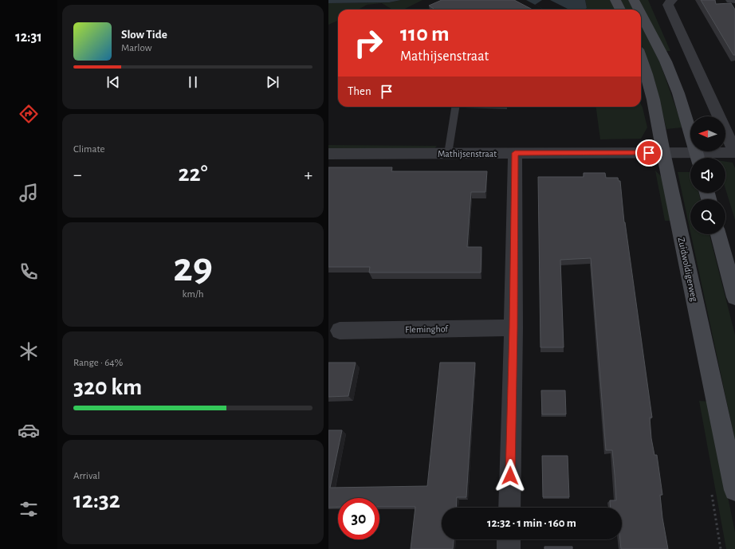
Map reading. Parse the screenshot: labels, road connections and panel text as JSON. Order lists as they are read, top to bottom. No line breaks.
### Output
{"streets":{"main road":["Zuidwoldigerweg"],"street":["Mathijsenstraat","Fleminghof"]},"crossings":[["Mathijsenstraat","Zuidwoldigerweg"]],"north":"left","page":{"tabs":"12:31","turn":["110 m","Mathijsenstraat"],"song":["Slow Tide","Marlow"],"then":"Then","tile":["Climate",["29","km/h"],["Range · 64%","320 km"],["Arrival","12:32"]],"heat":["−","22°","+"],"limit":"30","trip":"12:32 · 1 min · 160 m"}}
